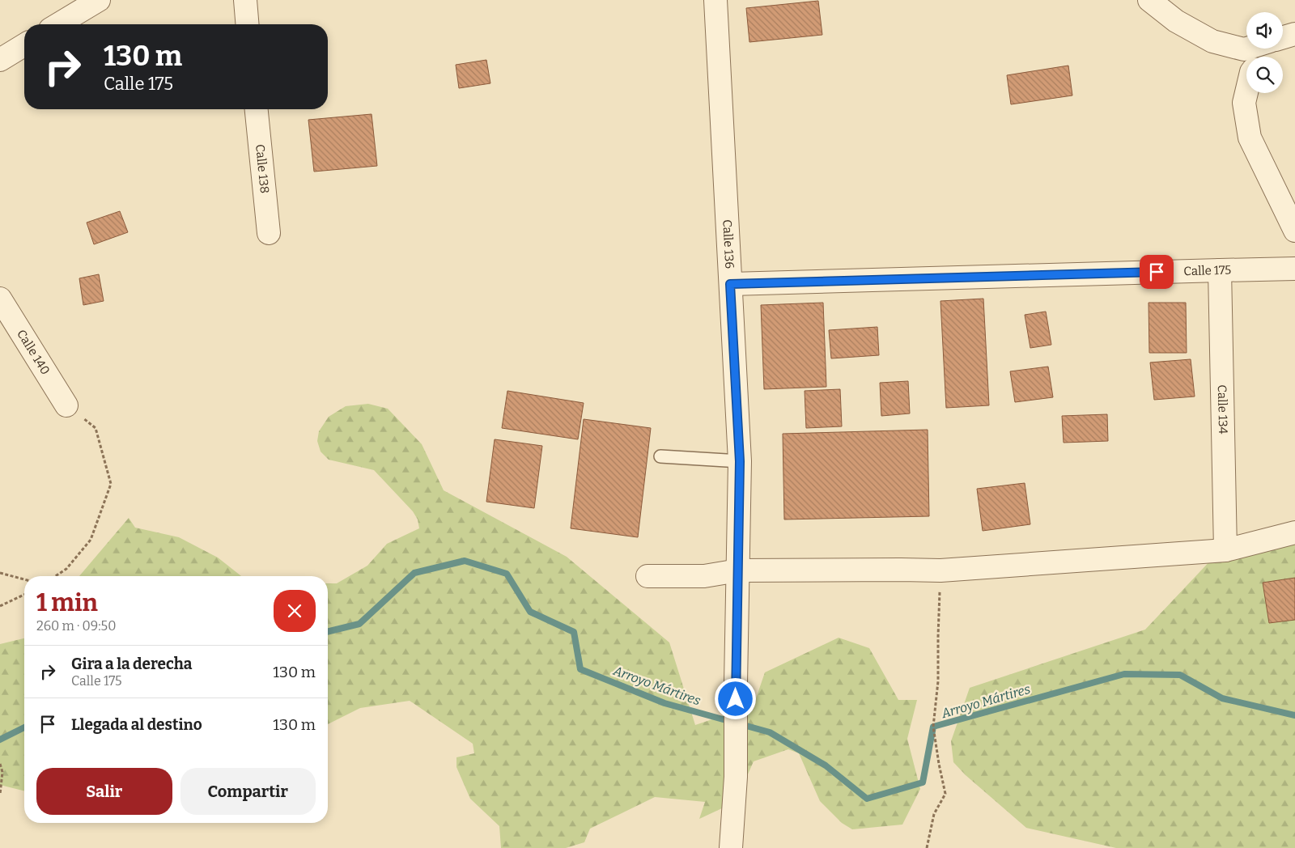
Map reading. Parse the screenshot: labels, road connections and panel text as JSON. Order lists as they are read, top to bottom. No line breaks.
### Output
{"streets":{"street":["Calle 138","Calle 136","Calle 175","Calle 140","Calle 134"]},"crossings":[["Calle 136","Calle 175"],["Calle 175","Calle 134"]],"water":["Arroyo Mártires"],"page":{"turn":["130 m","Calle 175"],"heading":["1 min","260 m · 09:50"],"list":[{"name":"Gira a la derecha","note":"Calle 175","value":"130 m"},{"name":"Llegada al destino","value":"130 m"}],"buttons":["Salir","Compartir"]}}
